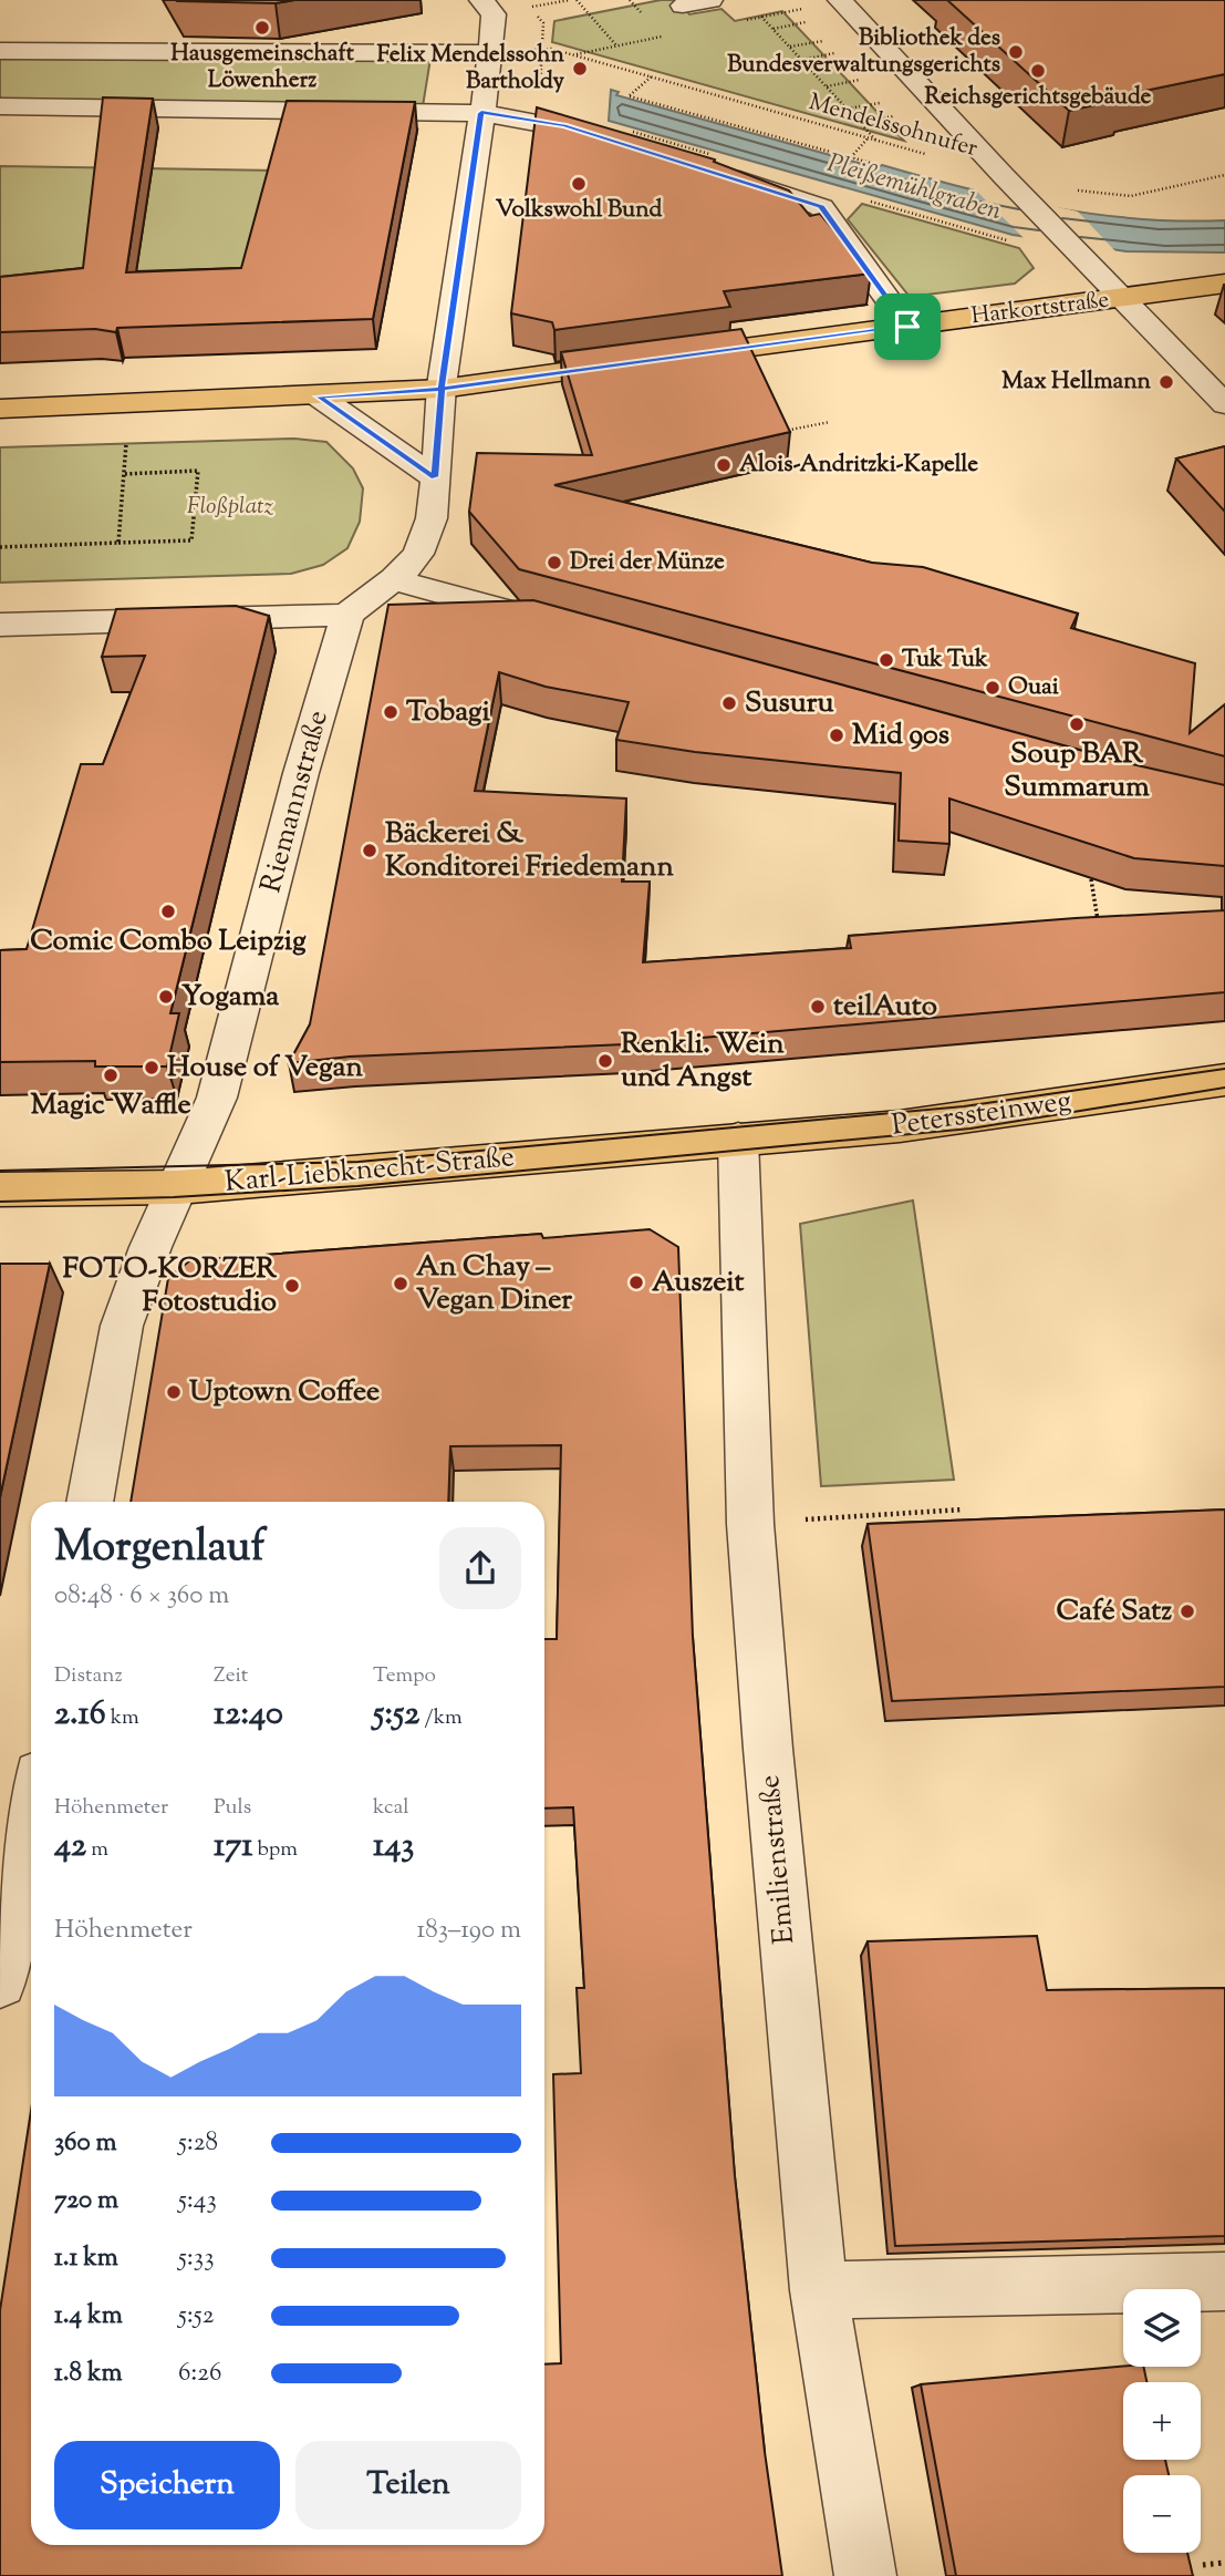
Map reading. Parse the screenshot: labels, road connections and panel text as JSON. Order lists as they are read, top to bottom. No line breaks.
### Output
{"streets":{"main road":["Harkortstraße","Peterssteinweg","Karl-Liebknecht-Straße"],"street":["Riemannstraße","Emilienstraße"],"path":["Mendelssohnufer"]},"crossings":[["Riemannstraße","Karl-Liebknecht-Straße"],["Peterssteinweg","Karl-Liebknecht-Straße"],["Peterssteinweg","Emilienstraße"],["Karl-Liebknecht-Straße","Emilienstraße"]],"water":["Pleißemühlgraben"],"parks":["Floßplatz"],"places":["Hausgemeinschaft Löwenherz","Bibliothek des Bundesverwaltungsgerichts","Felix Mendelssohn Bartholdy","Reichsgerichtsgebäude","Volkswohl Bund","Max Hellmann","Alois-Andritzki-Kapelle","Drei der Münze","Tuk Tuk","Ouai","Susuru","Tobagi","Soup BAR Summarum","Mid 90s","Bäckerei & Konditorei Friedemann","Comic Combo Leipzig","Yogama","teilAuto","Renkli. Wein und Angst","House of Vegan","Magic Waffle","Auszeit","An Chay – Vegan Diner","FOTO-KORZER Fotostudio","Uptown Coffee","Café Satz"],"page":{"heading":["Morgenlauf","08:48 · 6 × 360 m"],"stats":[["Distanz","2.16 km"],["Zeit","12:40"],["Tempo","5:52 /km"],["Höhenmeter","42 m"],["Puls","171 bpm"],["kcal","143"]],"chart":["Höhenmeter","183–190 m"],"list":[{"name":"360 m","note":"5:28"},{"name":"720 m","note":"5:43"},{"name":"1.1 km","note":"5:33"},{"name":"1.4 km","note":"5:52"},{"name":"1.8 km","note":"6:26"}],"map_buttons":["+","−"],"buttons":["Speichern","Teilen"]}}
